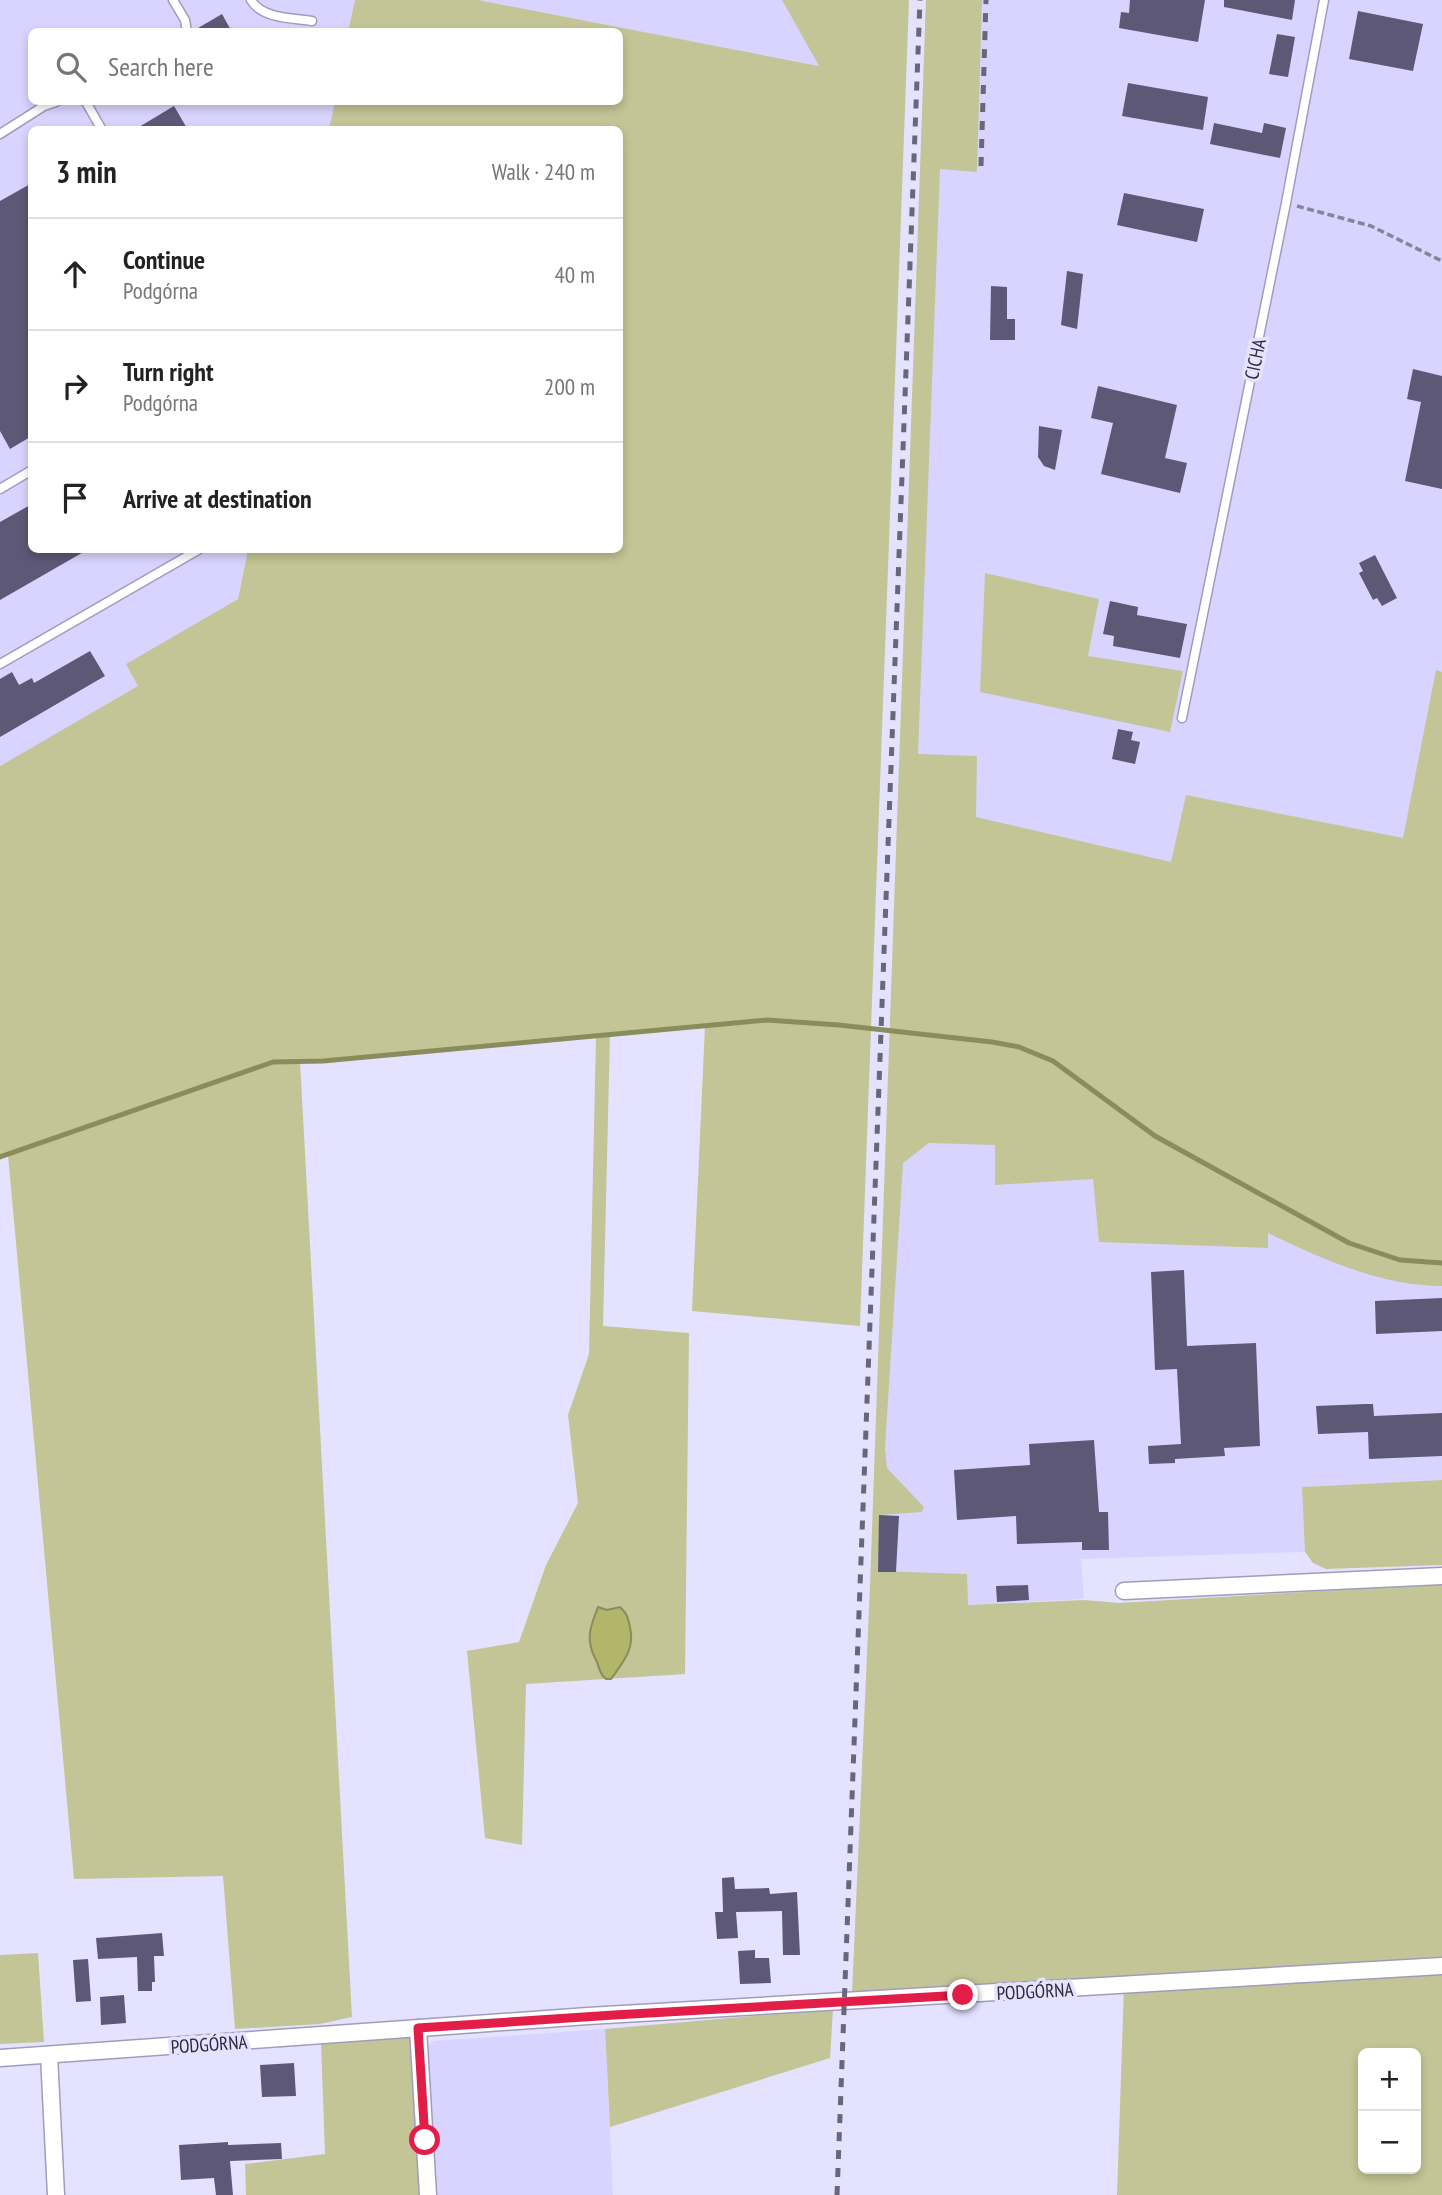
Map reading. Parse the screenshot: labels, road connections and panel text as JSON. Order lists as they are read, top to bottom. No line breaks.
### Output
{"streets":{"street":["PODGÓRNA"],"lane":["CICHA"]},"page":{"search":"Search here","heading":["3 min","Walk · 240 m"],"list":[["Continue","Podgórna","40 m"],["Turn right","Podgórna","200 m"],"Arrive at destination"],"map_buttons":["+","−"]}}
